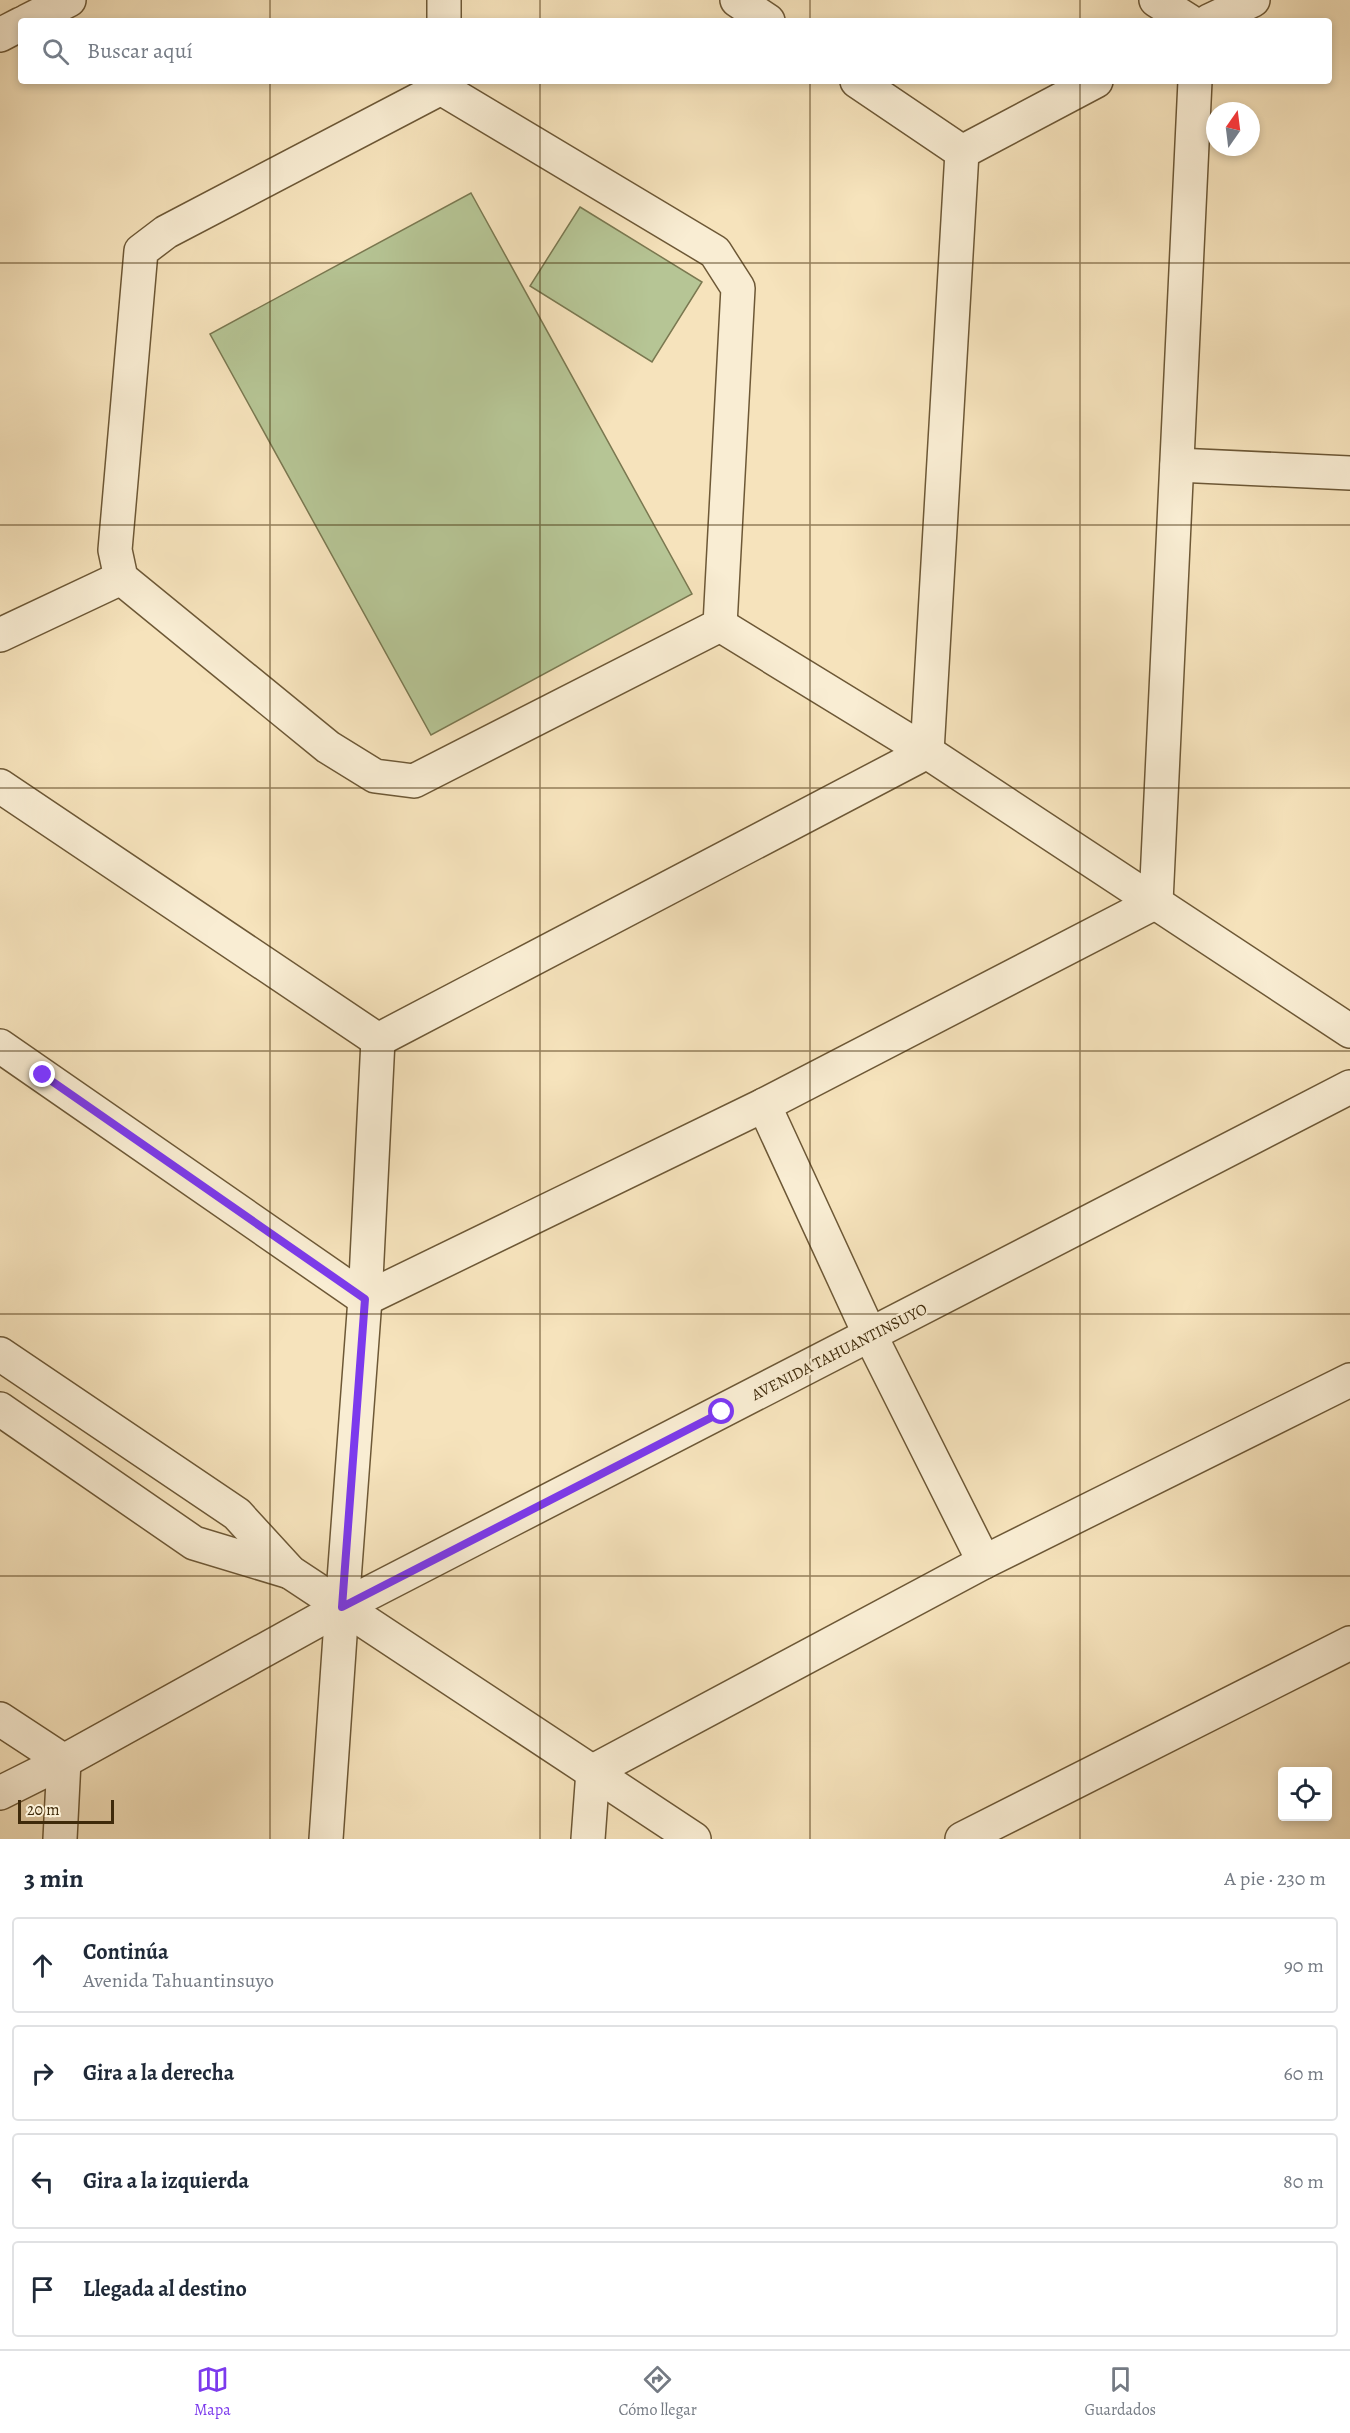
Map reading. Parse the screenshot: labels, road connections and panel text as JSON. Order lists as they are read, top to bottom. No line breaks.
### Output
{"streets":{"street":["AVENIDA TAHUANTINSUYO"]},"scale_bar":"20 m","north":"top","page":{"search":"Buscar aquí","scale":"20 m","heading":["3 min","A pie · 230 m"],"list":[["Continúa","Avenida Tahuantinsuyo","90 m"],["Gira a la derecha","60 m"],["Gira a la izquierda","80 m"],"Llegada al destino"],"nav":["Mapa","Cómo llegar","Guardados"]}}
